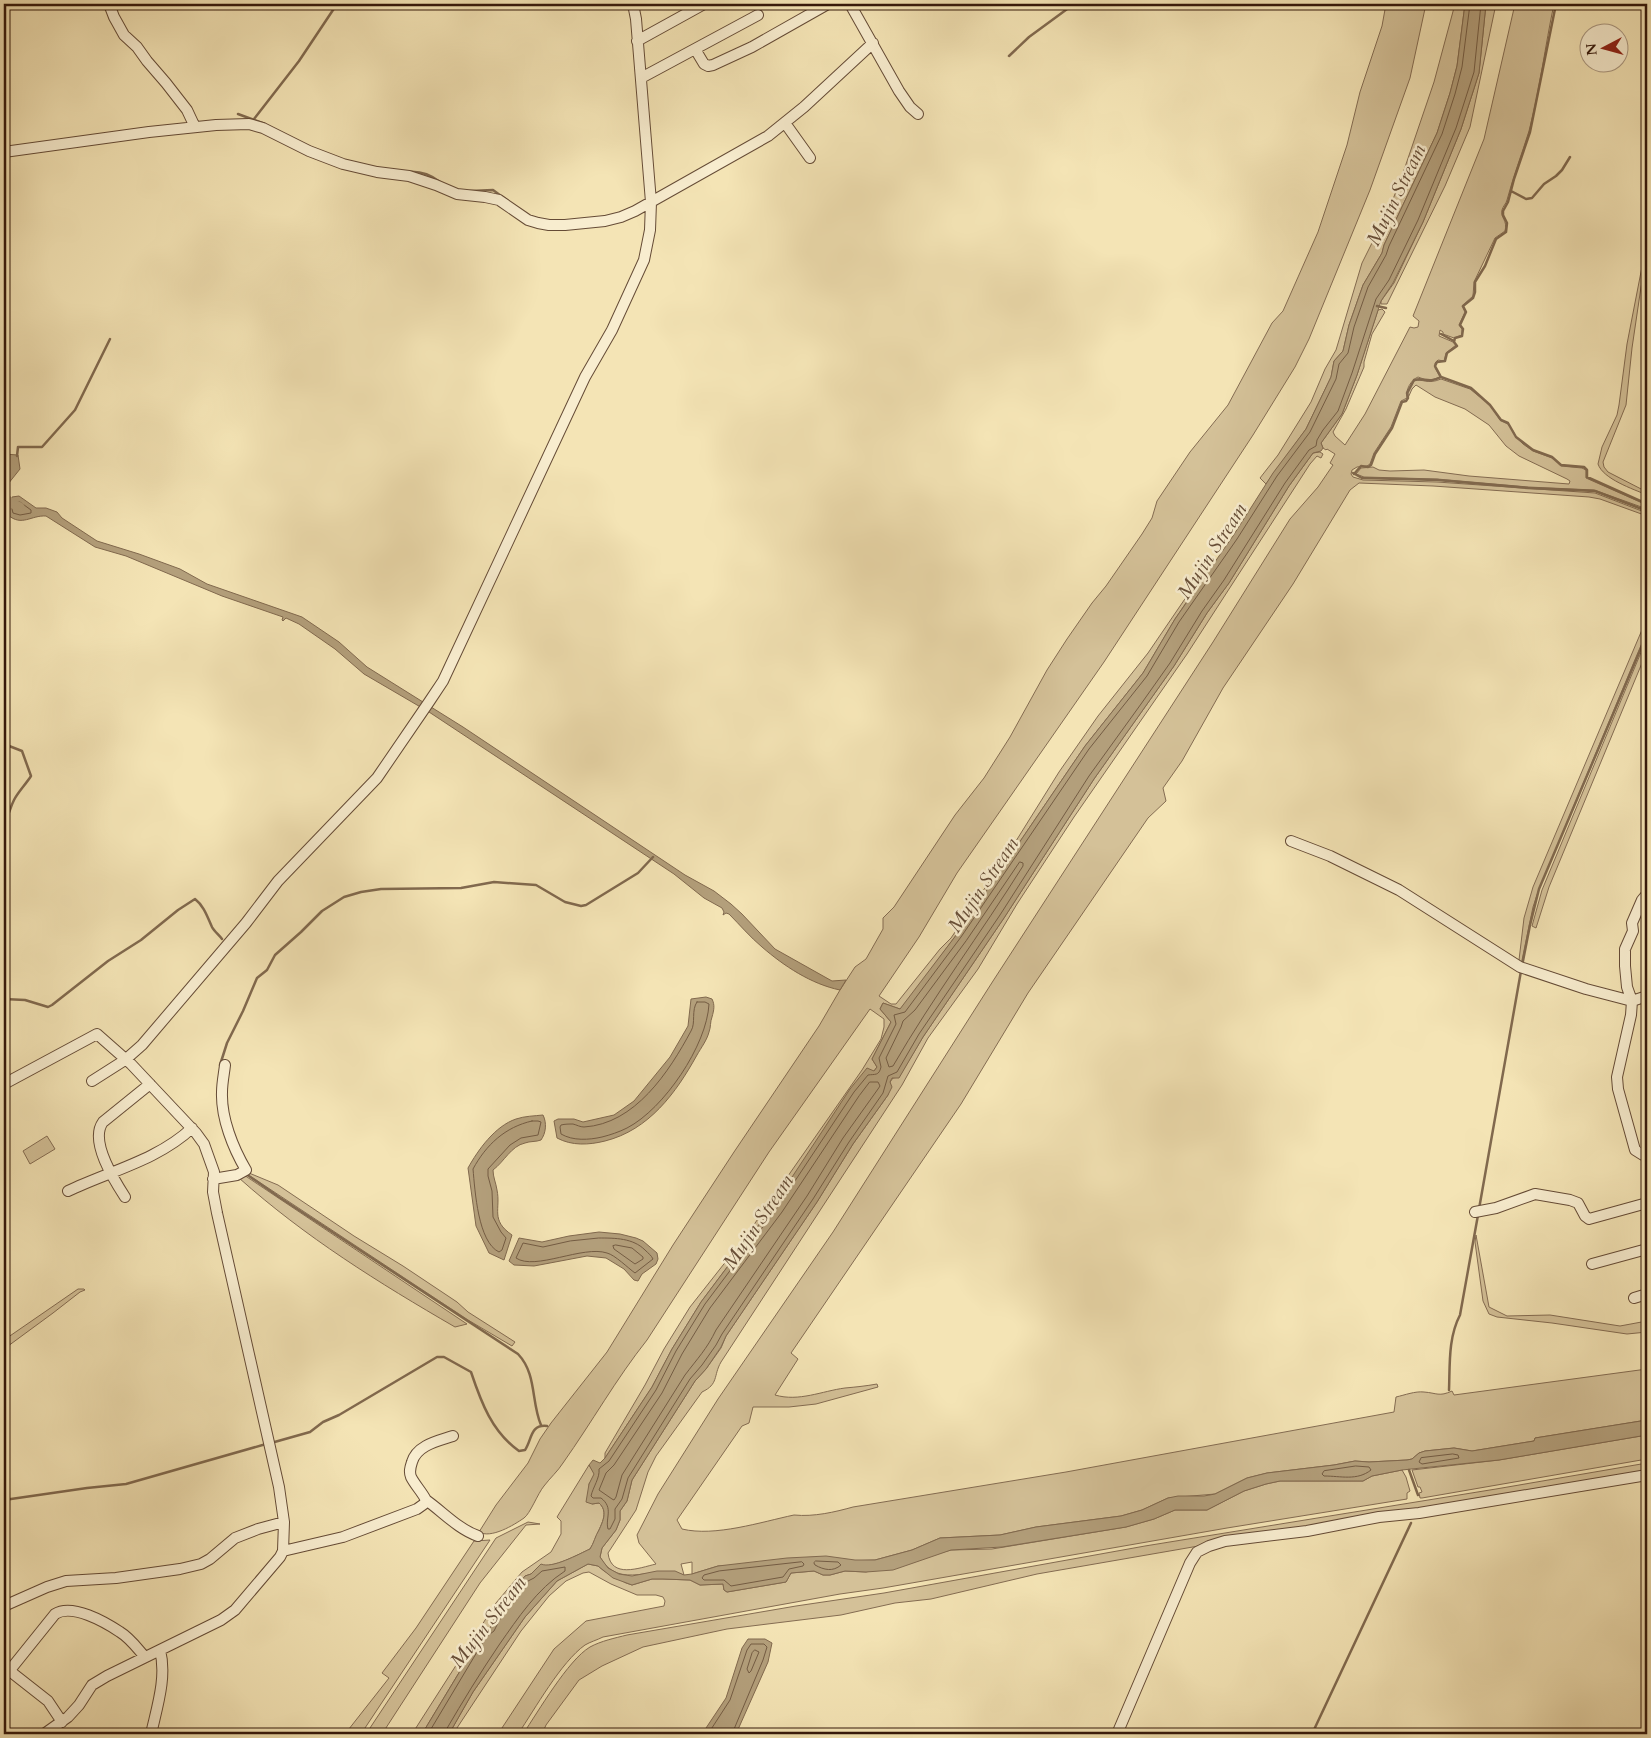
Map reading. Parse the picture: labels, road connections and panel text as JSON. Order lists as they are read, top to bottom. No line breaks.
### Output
{"water":["Mujin Stream"],"north":"left"}
